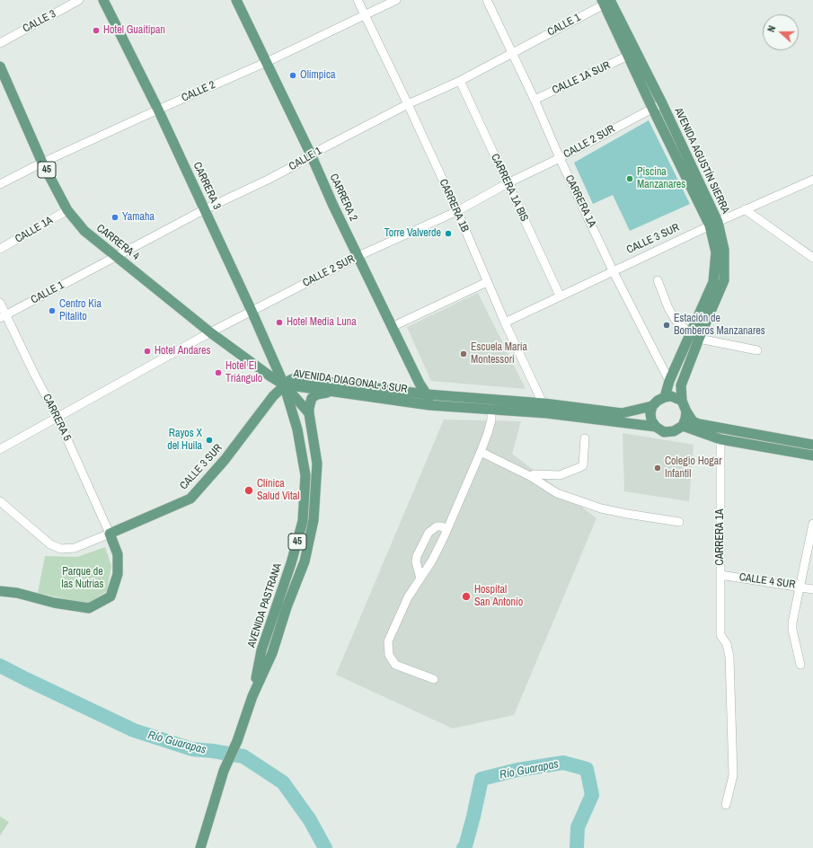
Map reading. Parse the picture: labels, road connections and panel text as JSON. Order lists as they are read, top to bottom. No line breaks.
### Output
{"streets":{"main road":["AVENIDA AGUSTÍN SIERRA","45","CARRERA 3","CARRERA 2","CALLE 3 SUR","CARRERA 4","AVENIDA DIAGONAL 3 SUR","AVENIDA PASTRANA"],"street":["CALLE 3","CALLE 1","CALLE 1A SUR","CALLE 2","CALLE 2 SUR","CARRERA 1A BIS","CARRERA 1A","CARRERA 1B","CALLE 1A","CARRERA 5","CALLE 4 SUR"]},"crossings":[["CALLE 1","AVENIDA AGUSTÍN SIERRA"],["CALLE 1","CARRERA 3"],["CALLE 1","CARRERA 1A BIS"],["CALLE 1","CARRERA 2"],["CALLE 1","CARRERA 1A"],["CALLE 1","CARRERA 1B"],["CALLE 1","CARRERA 4"],["CALLE 1","CARRERA 5"],["CALLE 1A SUR","AVENIDA AGUSTÍN SIERRA"],["CALLE 1A SUR","CARRERA 1A"],["CALLE 2","CARRERA 3"],["CALLE 2","CARRERA 2"],["CALLE 2","CARRERA 1B"],["CALLE 2","CARRERA 4"],["CALLE 2 SUR","AVENIDA AGUSTÍN SIERRA"],["CALLE 2 SUR","CARRERA 3"],["CALLE 2 SUR","CARRERA 1A BIS"],["CALLE 2 SUR","CARRERA 2"],["CALLE 2 SUR","CARRERA 1A"],["CALLE 2 SUR","CARRERA 1B"],["CALLE 2 SUR","CARRERA 4"],["CALLE 2 SUR","CARRERA 5"],["AVENIDA AGUSTÍN SIERRA","CARRERA 1A"],["AVENIDA AGUSTÍN SIERRA","CALLE 3 SUR"],["AVENIDA AGUSTÍN SIERRA","AVENIDA DIAGONAL 3 SUR"],["CARRERA 3","CALLE 3 SUR"],["CARRERA 3","CARRERA 4"],["CARRERA 3","AVENIDA DIAGONAL 3 SUR"],["CARRERA 3","AVENIDA PASTRANA"],["CARRERA 1A BIS","CALLE 3 SUR"],["CARRERA 2","AVENIDA DIAGONAL 3 SUR"],["CARRERA 1A","CALLE 3 SUR"],["CARRERA 1A","CALLE 4 SUR"],["CARRERA 1B","CALLE 3 SUR"],["CARRERA 1B","AVENIDA DIAGONAL 3 SUR"],["CALLE 1A","CARRERA 4"],["CALLE 3 SUR","CARRERA 4"],["CALLE 3 SUR","AVENIDA DIAGONAL 3 SUR"],["CALLE 3 SUR","CARRERA 5"],["CALLE 3 SUR","AVENIDA PASTRANA"],["CARRERA 4","AVENIDA DIAGONAL 3 SUR"],["CARRERA 4","AVENIDA PASTRANA"],["AVENIDA DIAGONAL 3 SUR","AVENIDA PASTRANA"]],"water":["Río Guarapas"],"parks":["Parque de las Nutrias"],"places":["Hotel Guaitipan","Olímpica","Piscina Manzanares","Yamaha","Torre Valverde","Centro Kia Pitalito","Hotel Media Luna","Estación de Bomberos Manzanares","Hotel Andares","Escuela María Montessori","Hotel El Triángulo","Rayos X del Huila","Colegio Hogar Infantil","Clínica Salud Vital","Hospital San Antonio"],"north":"left"}
